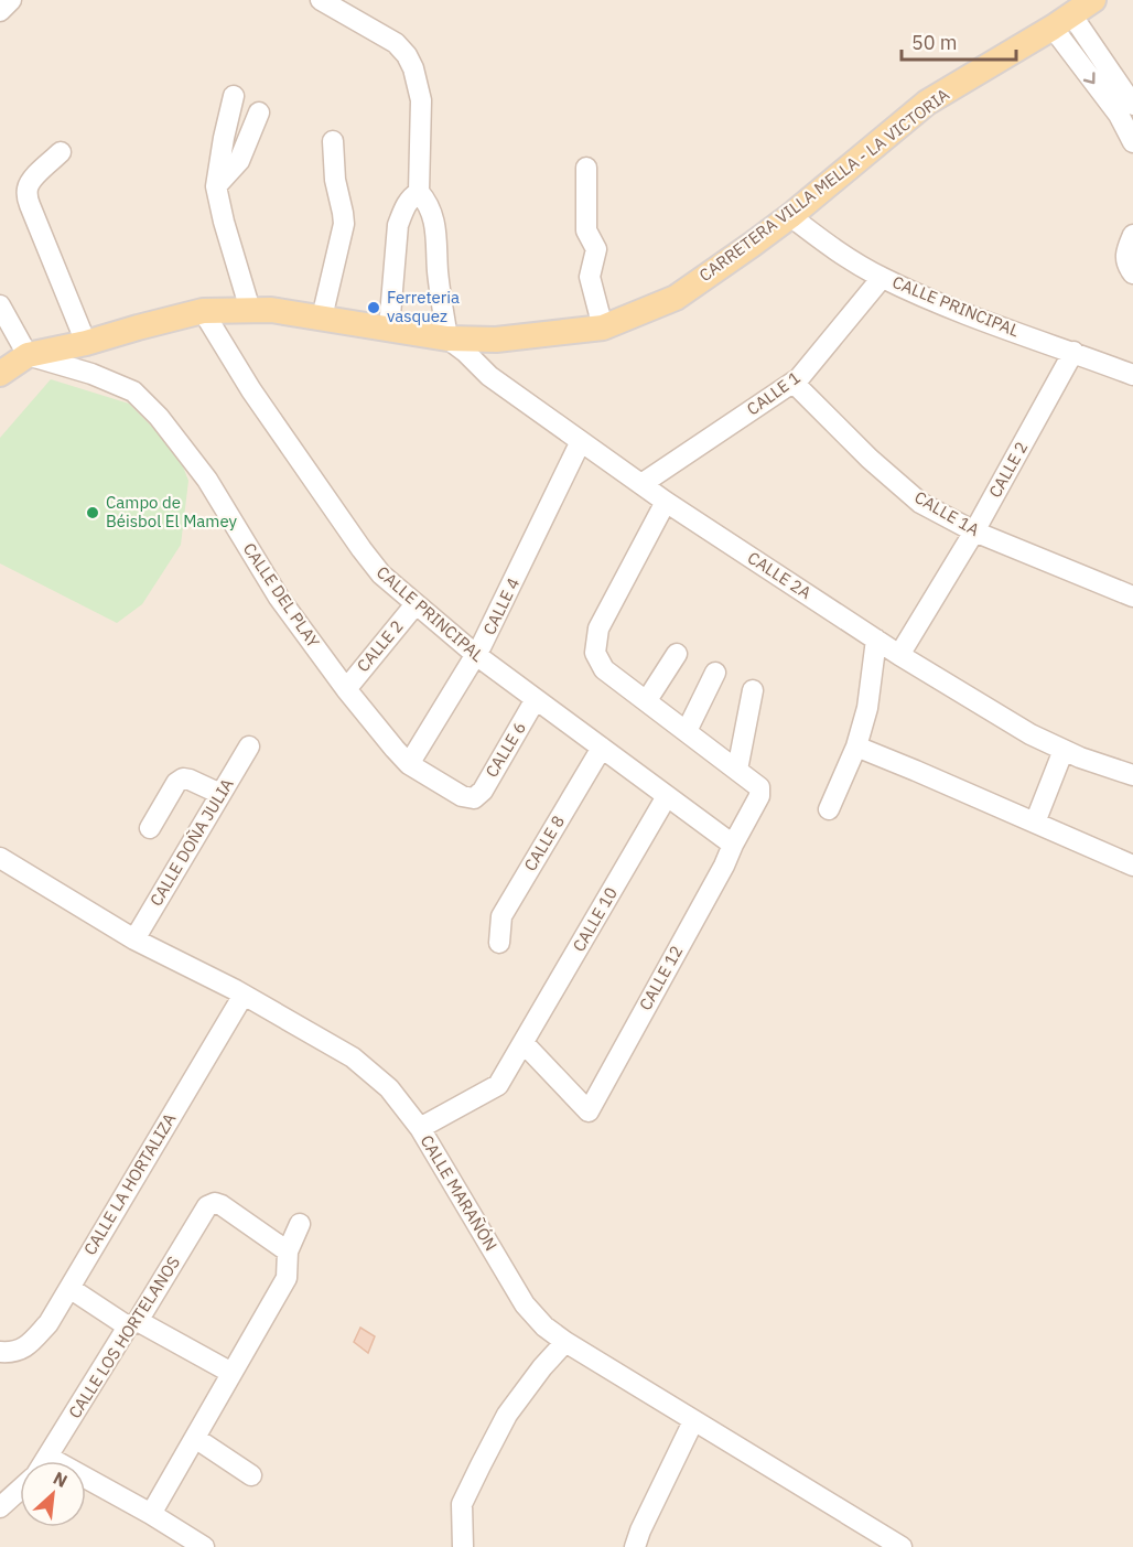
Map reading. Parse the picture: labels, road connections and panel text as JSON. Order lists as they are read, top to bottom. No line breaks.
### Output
{"streets":{"main road":["CARRETERA VILLA MELLA - LA VICTORIA"],"street":["CALLE PRINCIPAL","CALLE 1","CALLE 2","CALLE 1A","CALLE 2A","CALLE DEL PLAY","CALLE 4","CALLE 6","CALLE DOÑA JULIA","CALLE 8","CALLE 10","CALLE 12","CALLE LA HORTALIZA","CALLE MARAÑÓN","CALLE LOS HORTELANOS"]},"crossings":[["CARRETERA VILLA MELLA - LA VICTORIA","CALLE PRINCIPAL"],["CARRETERA VILLA MELLA - LA VICTORIA","CALLE 2A"],["CARRETERA VILLA MELLA - LA VICTORIA","CALLE DEL PLAY"],["CALLE PRINCIPAL","CALLE 1"],["CALLE PRINCIPAL","CALLE 2"],["CALLE PRINCIPAL","CALLE 4"],["CALLE PRINCIPAL","CALLE 6"],["CALLE PRINCIPAL","CALLE 8"],["CALLE PRINCIPAL","CALLE 10"],["CALLE PRINCIPAL","CALLE 12"],["CALLE 1","CALLE 1A"],["CALLE 1","CALLE 2A"],["CALLE 2","CALLE 1A"],["CALLE 2","CALLE 2A"],["CALLE 2","CALLE DEL PLAY"],["CALLE 2A","CALLE 4"],["CALLE DEL PLAY","CALLE 4"],["CALLE DEL PLAY","CALLE 6"],["CALLE DOÑA JULIA","CALLE MARAÑÓN"],["CALLE 10","CALLE 12"],["CALLE 10","CALLE MARAÑÓN"],["CALLE LA HORTALIZA","CALLE MARAÑÓN"]],"places":["Ferreteria vasquez","Campo de Béisbol El Mamey"],"scale_bar":"50 m","north":"top right"}
